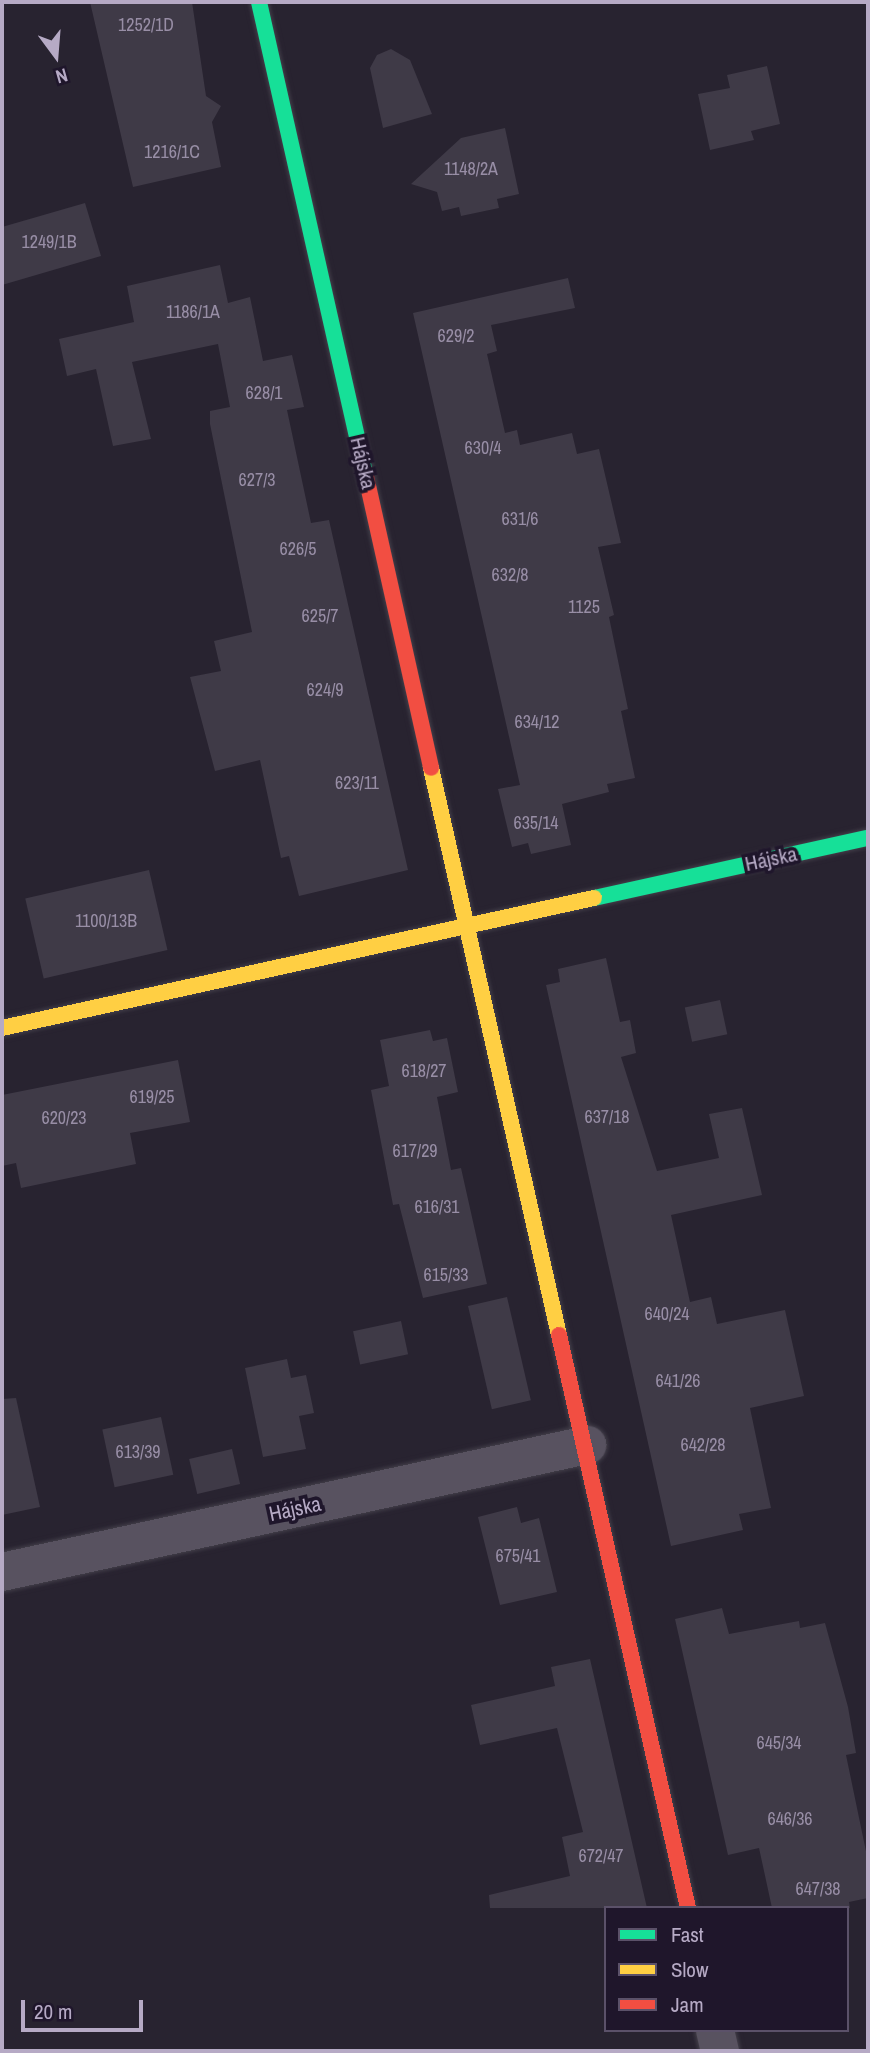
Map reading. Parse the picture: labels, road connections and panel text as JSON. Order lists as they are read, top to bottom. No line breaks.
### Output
{"streets":{"street":["Hájska"]},"house_numbers":["1252/1D","1216/1C","1148/2A","1249/1B","1186/1A","629/2","628/1","630/4","627/3","631/6","626/5","632/8","1125","625/7","624/9","634/12","623/11","635/14","1100/13B","618/27","619/25","637/18","620/23","617/29","616/31","615/33","640/24","641/26","642/28","613/39","675/41","645/34","646/36","672/47","647/38"],"legend":["Fast","Slow","Jam"],"scale_bar":"20 m","north":"bottom"}
